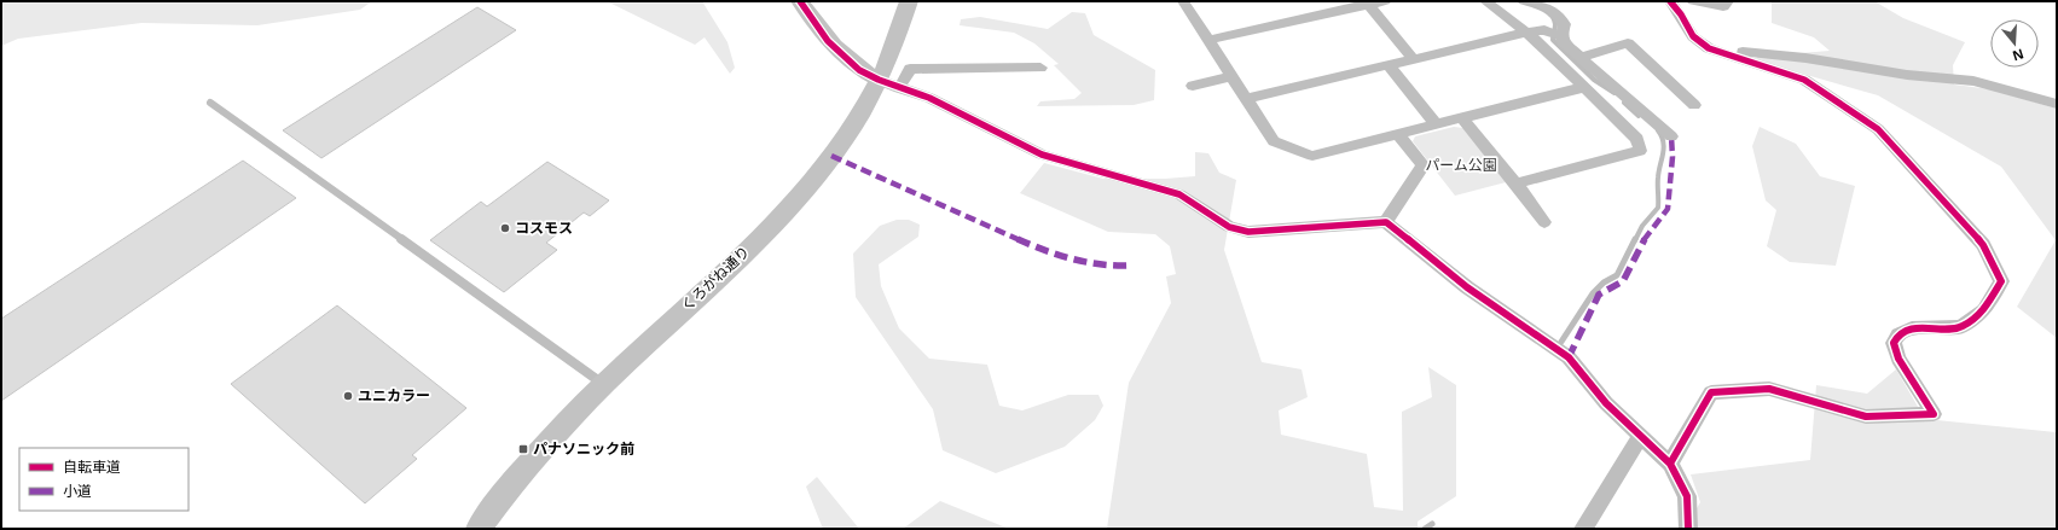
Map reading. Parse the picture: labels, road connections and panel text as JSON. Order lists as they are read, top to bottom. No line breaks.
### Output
{"streets":{"street":["くろがね通り"]},"parks":["パーム公園"],"places":{"other":["コスモス","ユニカラー"],"transit":["パナソニック前"]},"legend":["自転車道","小道"],"north":"bottom"}
